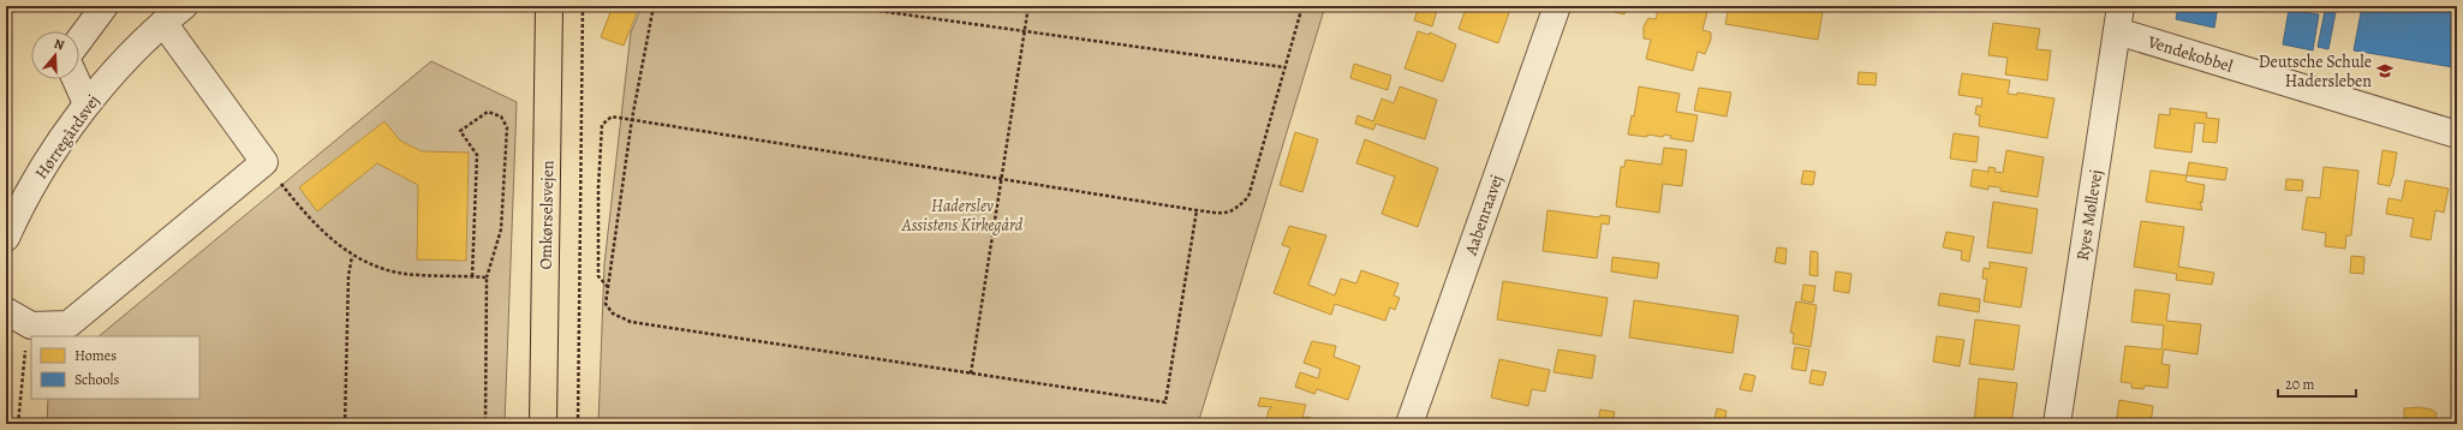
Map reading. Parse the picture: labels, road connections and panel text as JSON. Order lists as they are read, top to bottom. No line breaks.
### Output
{"streets":{"main road":["Omkørselsvejen"],"street":["Vendekobbel","Hørregårdsvej","Aabenraavej","Ryes Møllevej"]},"crossings":[["Vendekobbel","Ryes Møllevej"]],"parks":["Haderslev Assistens Kirkegård"],"places":{"school or university":["Deutsche Schule Hadersleben"]},"legend":["Homes","Schools"],"scale_bar":"20 m","north":"top"}
